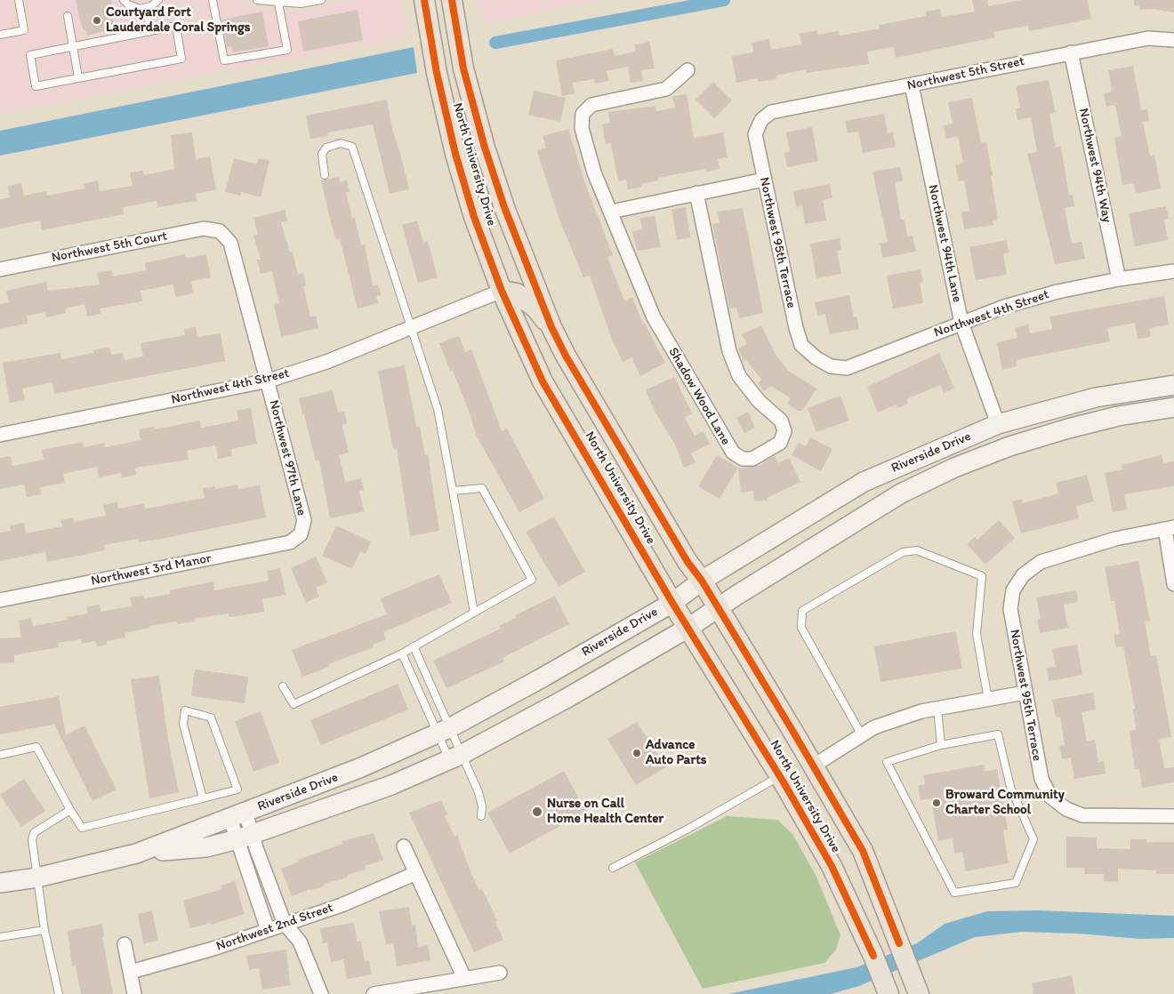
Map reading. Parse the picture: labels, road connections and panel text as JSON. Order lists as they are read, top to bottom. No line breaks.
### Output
{"streets":{"main road":["North University Drive"],"street":["Northwest 5th Street","Northwest 94th Way","Northwest 95th Terrace","Northwest 94th Lane","Northwest 5th Court","Northwest 4th Street","Shadow Wood Lane","Riverside Drive","Northwest 97th Lane","Northwest 3rd Manor","Northwest 2nd Street"]},"crossings":[["Northwest 5th Street","Northwest 94th Way"],["Northwest 5th Street","Northwest 95th Terrace"],["Northwest 5th Street","Northwest 94th Lane"],["North University Drive","Northwest 4th Street"],["North University Drive","Riverside Drive"],["Northwest 94th Way","Northwest 4th Street"],["Northwest 95th Terrace","Northwest 4th Street"],["Northwest 94th Lane","Northwest 4th Street"],["Northwest 94th Lane","Riverside Drive"],["Northwest 5th Court","Northwest 97th Lane"],["Northwest 4th Street","Northwest 97th Lane"],["Northwest 97th Lane","Northwest 3rd Manor"]],"places":["Courtyard Fort Lauderdale Coral Springs","Advance Auto Parts","Broward Community Charter School","Nurse on Call Home Health Center"]}
